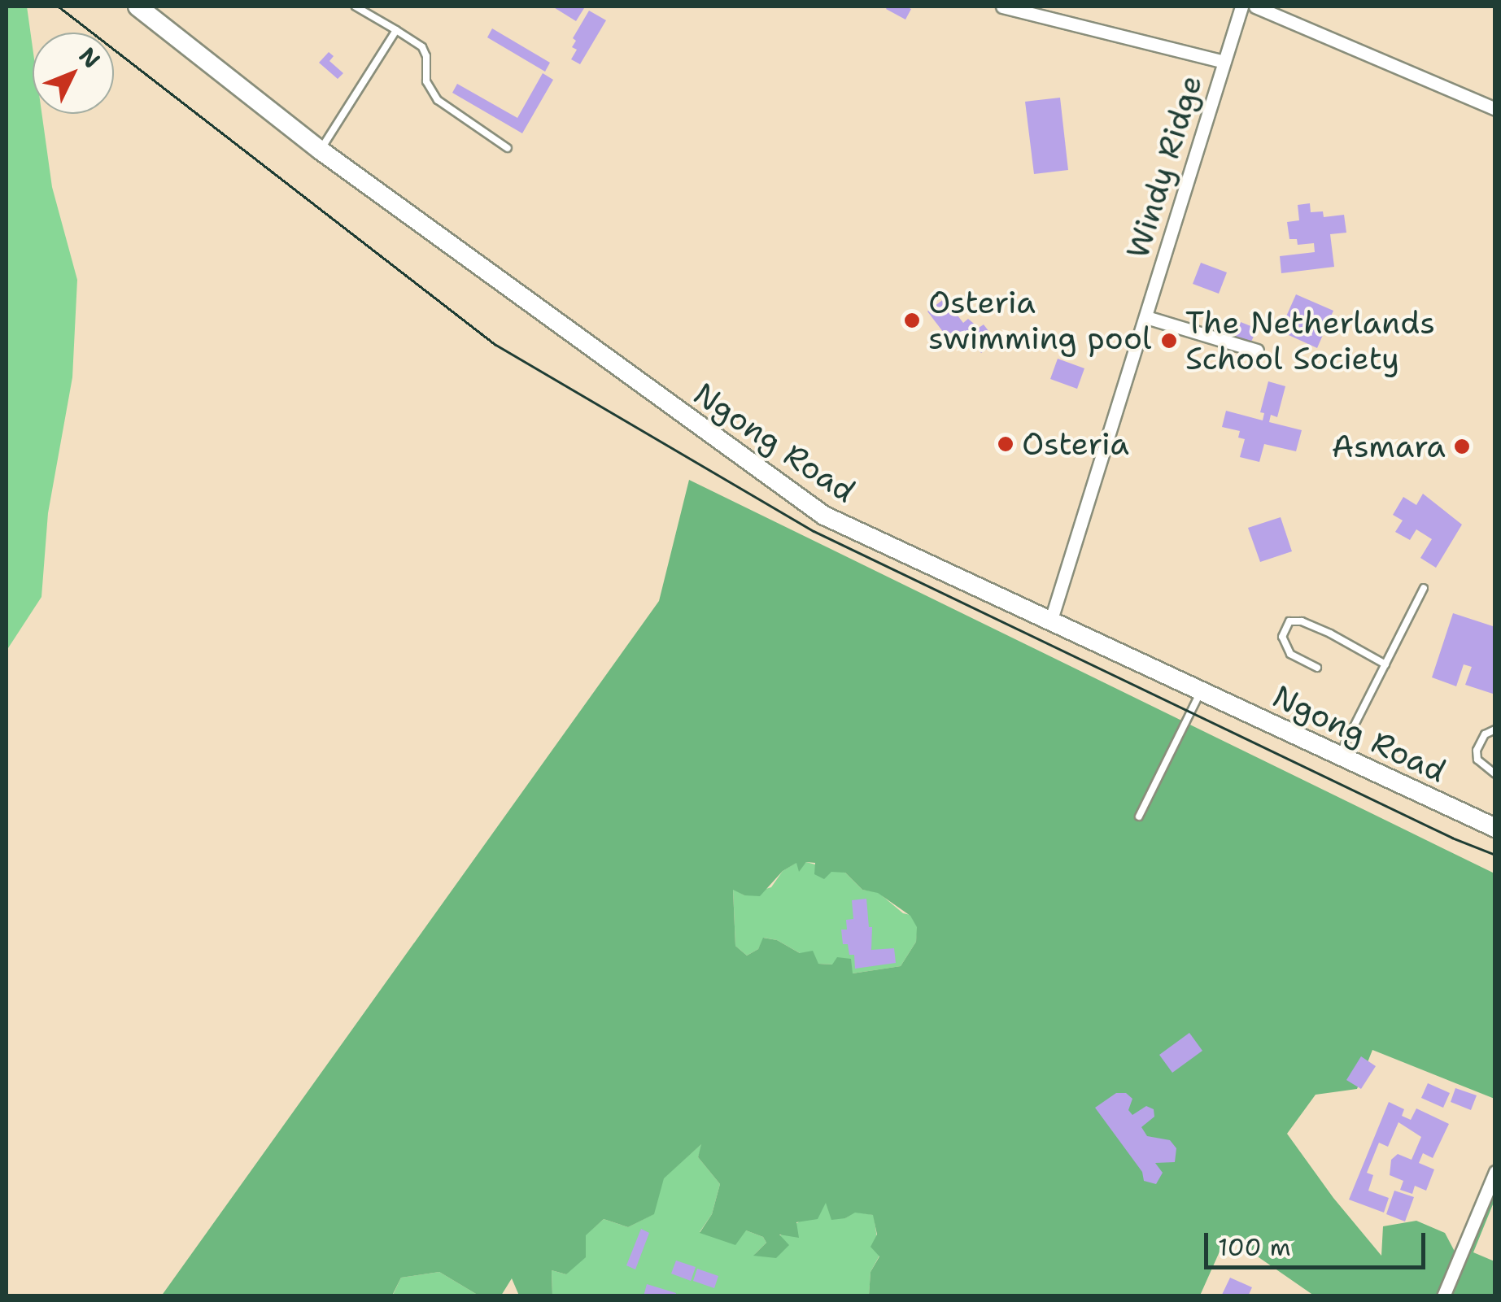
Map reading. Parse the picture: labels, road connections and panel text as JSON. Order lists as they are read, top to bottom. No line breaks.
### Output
{"streets":{"main road":["Ngong Road"],"street":["Windy Ridge"]},"crossings":[["Windy Ridge","Ngong Road"]],"places":["Osteria swimming pool","The Netherlands School Society","Osteria","Asmara"],"scale_bar":"100 m","north":"top right"}
